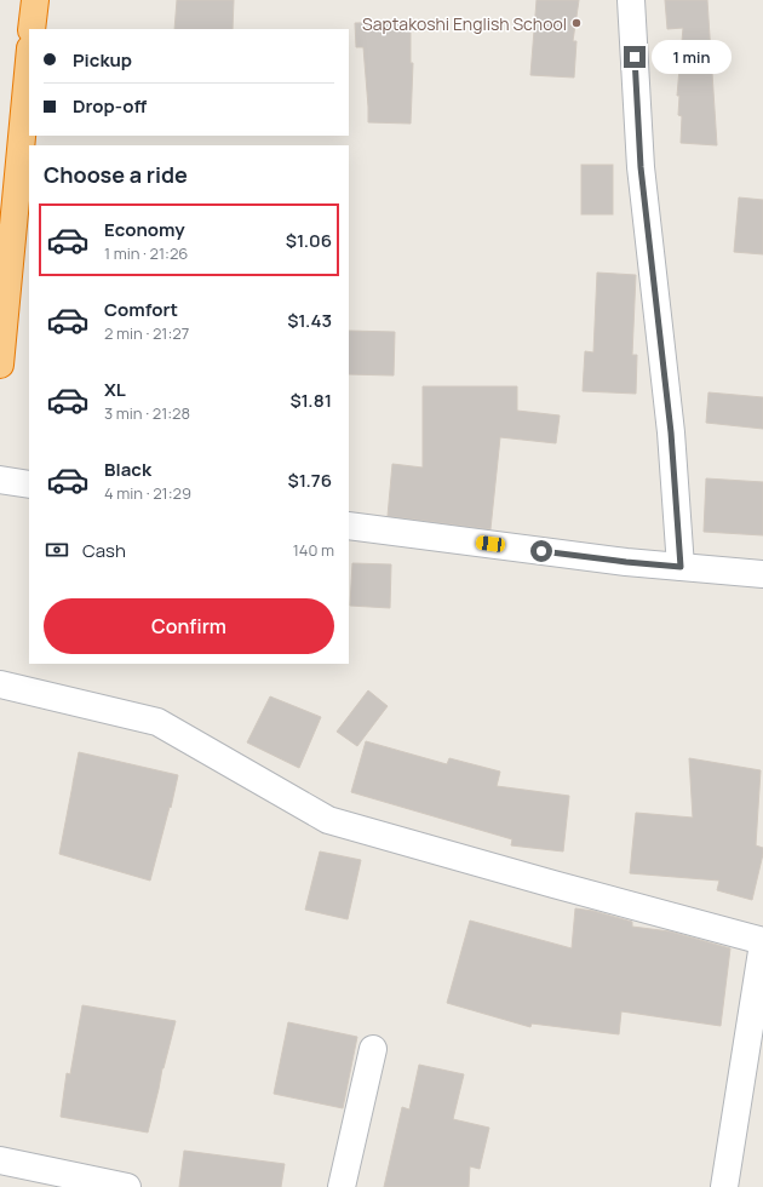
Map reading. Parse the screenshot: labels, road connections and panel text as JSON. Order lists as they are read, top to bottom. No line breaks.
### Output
{"places":["Saptakoshi English School"],"page":{"banner":["Pickup","Drop-off"],"bubble":"1 min","heading":"Choose a ride","list":[{"name":"Economy","note":"1 min · 21:26","value":"$1.06"},{"name":"Comfort","note":"2 min · 21:27","value":"$1.43"},{"name":"XL","note":"3 min · 21:28","value":"$1.81"},{"name":"Black","note":"4 min · 21:29","value":"$1.76"}],"pay":["Cash","140 m"],"buttons":"Confirm"}}
